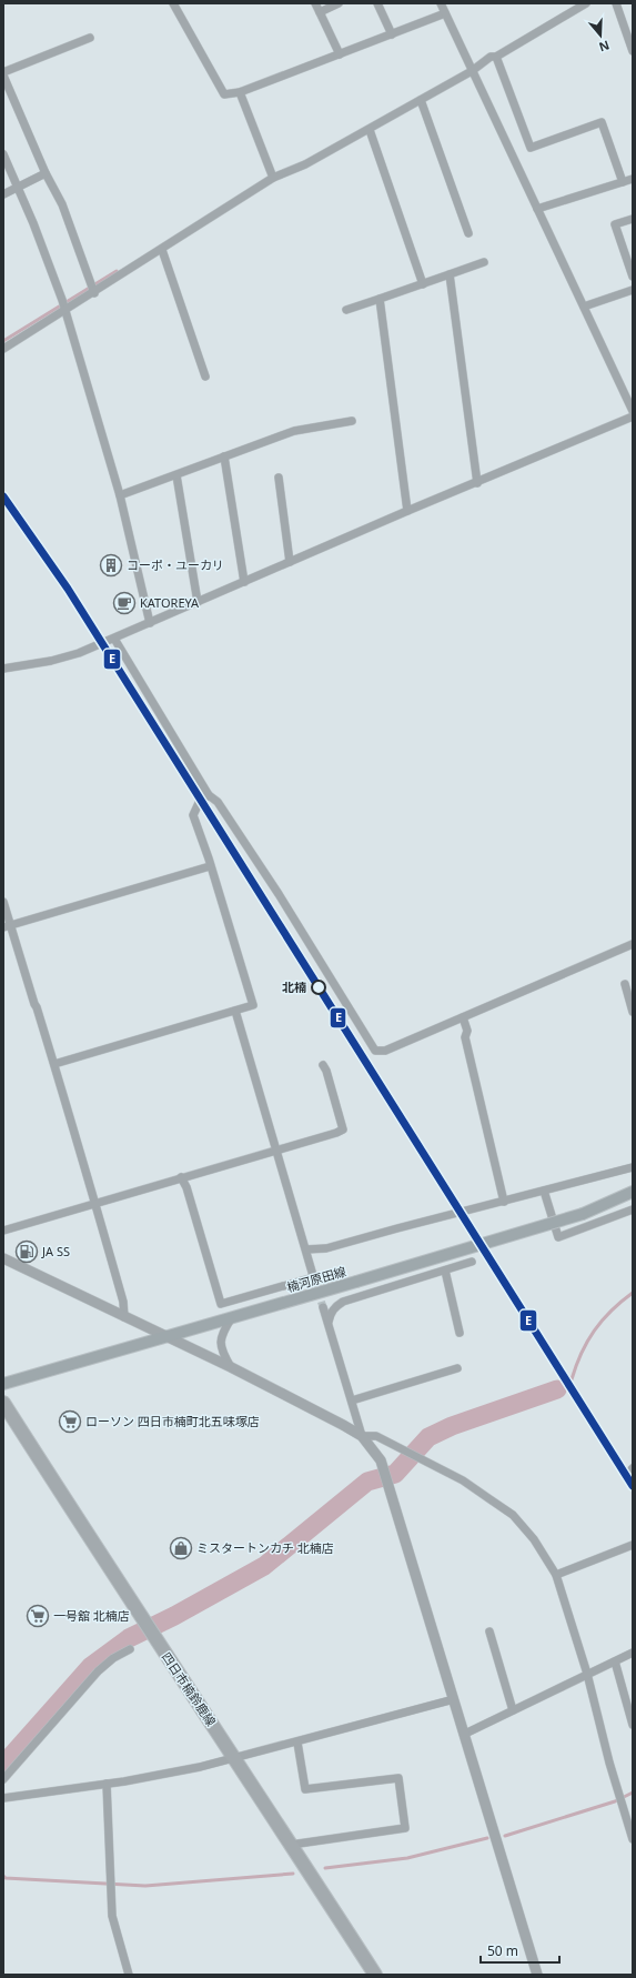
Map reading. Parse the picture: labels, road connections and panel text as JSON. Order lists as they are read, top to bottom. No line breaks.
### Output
{"streets":{"main road":["楠河原田線","四日市楠鈴鹿線"]},"places":{"building":["コーポ・ユーカリ"],"cafe":["KATOREYA"],"other":["北楠"],"fuel station":["JA SS"],"supermarket":["ローソン 四日市楠町北五味塚店","一号舘 北楠店"],"shop":["ミスタートンカチ 北楠店"]},"lines":["transit line E"],"scale_bar":"50 m","north":"bottom"}
